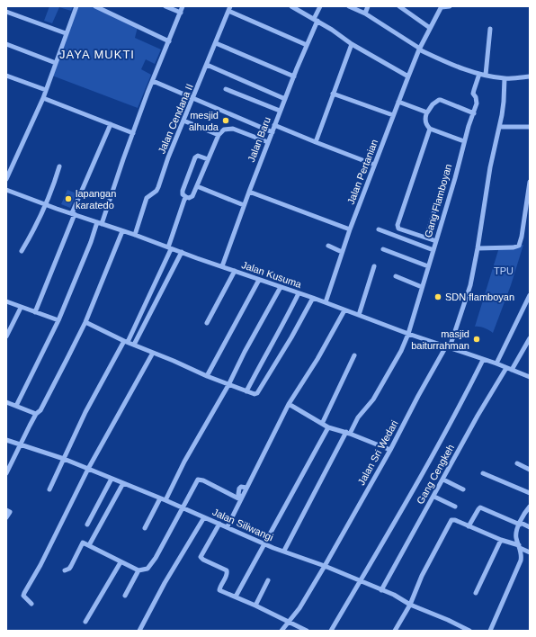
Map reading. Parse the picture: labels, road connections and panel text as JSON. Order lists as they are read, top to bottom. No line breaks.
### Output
{"streets":{"street":["Jalan Cendana II","Jalan Baru","Jalan Pertanian","Gang Flamboyan","Jalan Kusuma","Jalan Sri Wedari","Gang Cengkeh","Jalan Siliwangi"]},"crossings":[["Jalan Cendana II","Jalan Kusuma"],["Jalan Baru","Jalan Kusuma"],["Jalan Pertanian","Jalan Kusuma"],["Gang Flamboyan","Jalan Kusuma"],["Gang Flamboyan","Jalan Siliwangi"],["Jalan Kusuma","Jalan Sri Wedari"],["Jalan Kusuma","Gang Cengkeh"],["Jalan Sri Wedari","Jalan Siliwangi"],["Gang Cengkeh","Jalan Siliwangi"]],"districts":["JAYA MUKTI"],"parks":["TPU"],"places":["mesjid alhuda","lapangan karatedo","SDN flamboyan","masjid baiturrahman"]}
